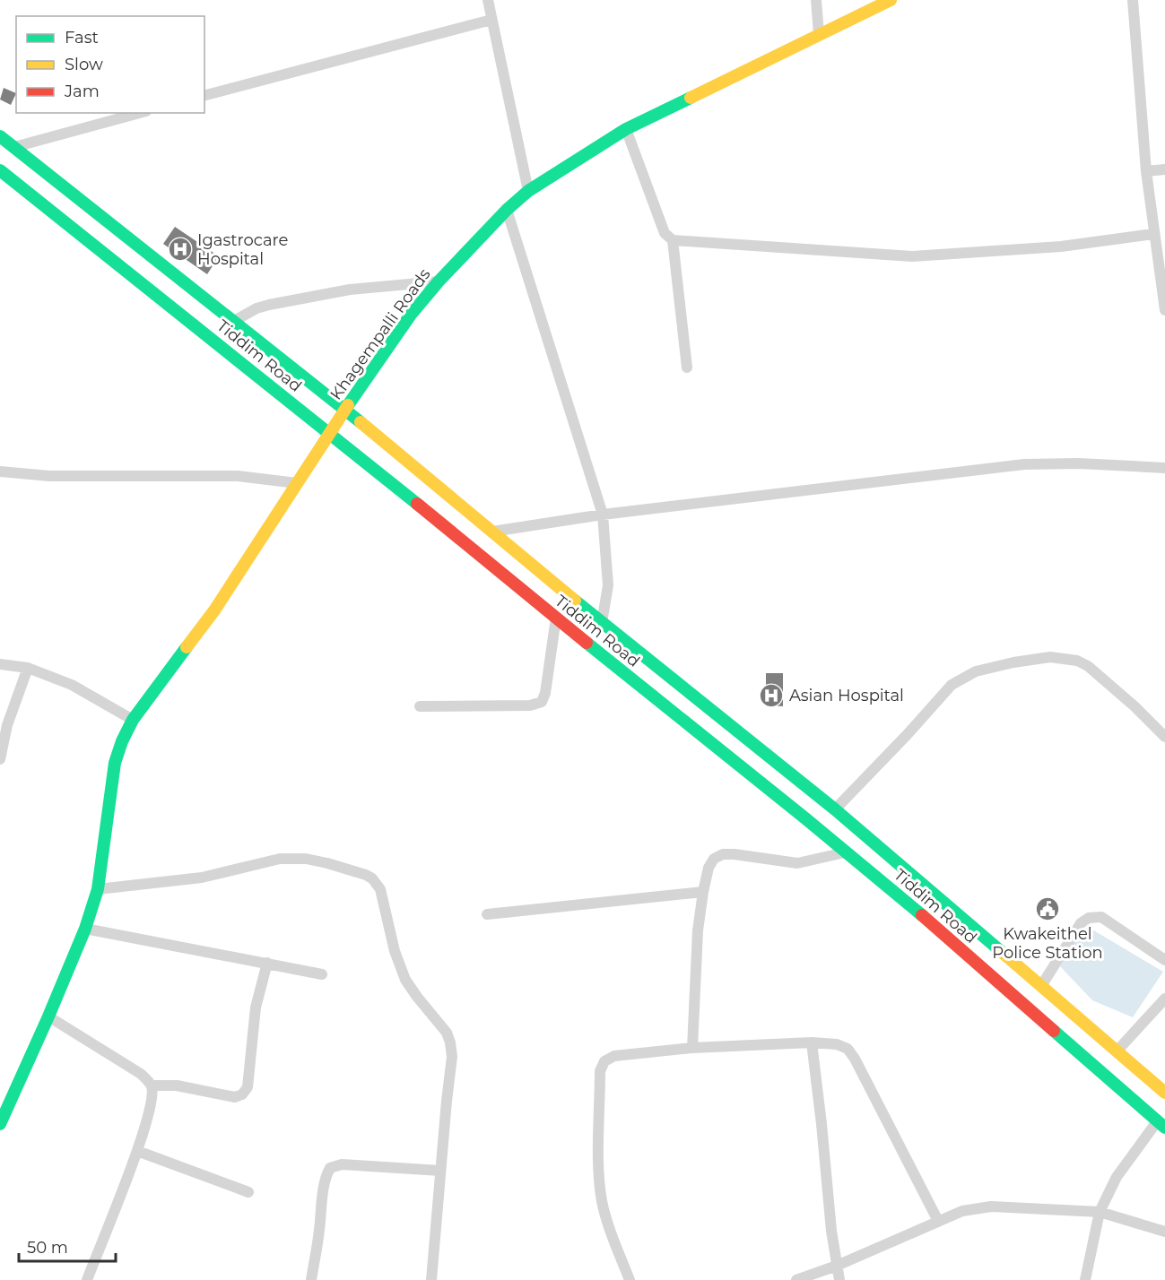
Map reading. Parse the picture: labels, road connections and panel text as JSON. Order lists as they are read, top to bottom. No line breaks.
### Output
{"streets":{"main road":["Khagempalli Roads","Tiddim Road"]},"crossings":[["Khagempalli Roads","Tiddim Road"]],"places":{"hospital":["Igastrocare Hospital","Asian Hospital"],"public building":["Kwakeithel Police Station"]},"legend":["Fast","Slow","Jam"],"scale_bar":"50 m"}
